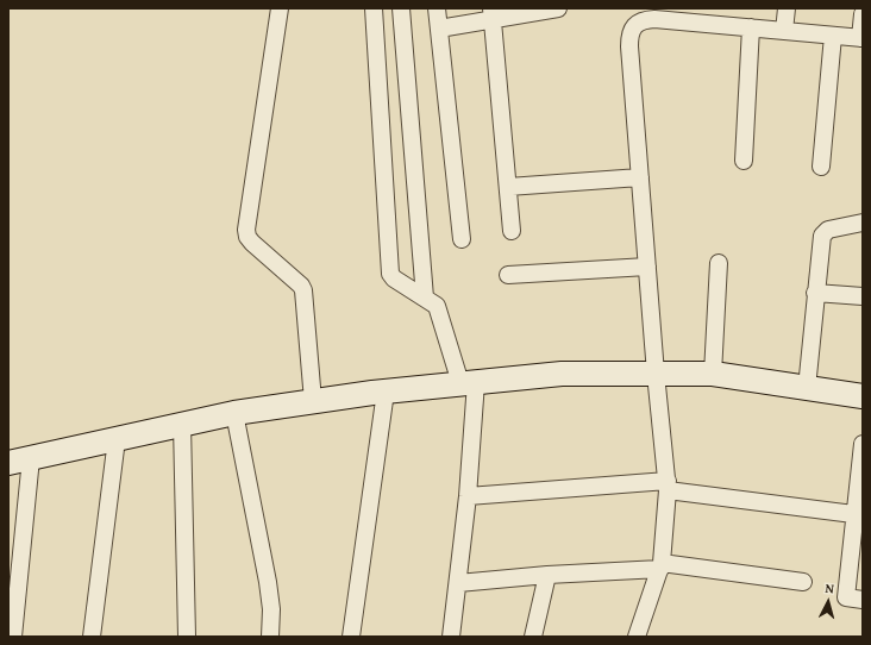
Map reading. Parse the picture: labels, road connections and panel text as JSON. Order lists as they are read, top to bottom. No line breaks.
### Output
{"north":"top"}
